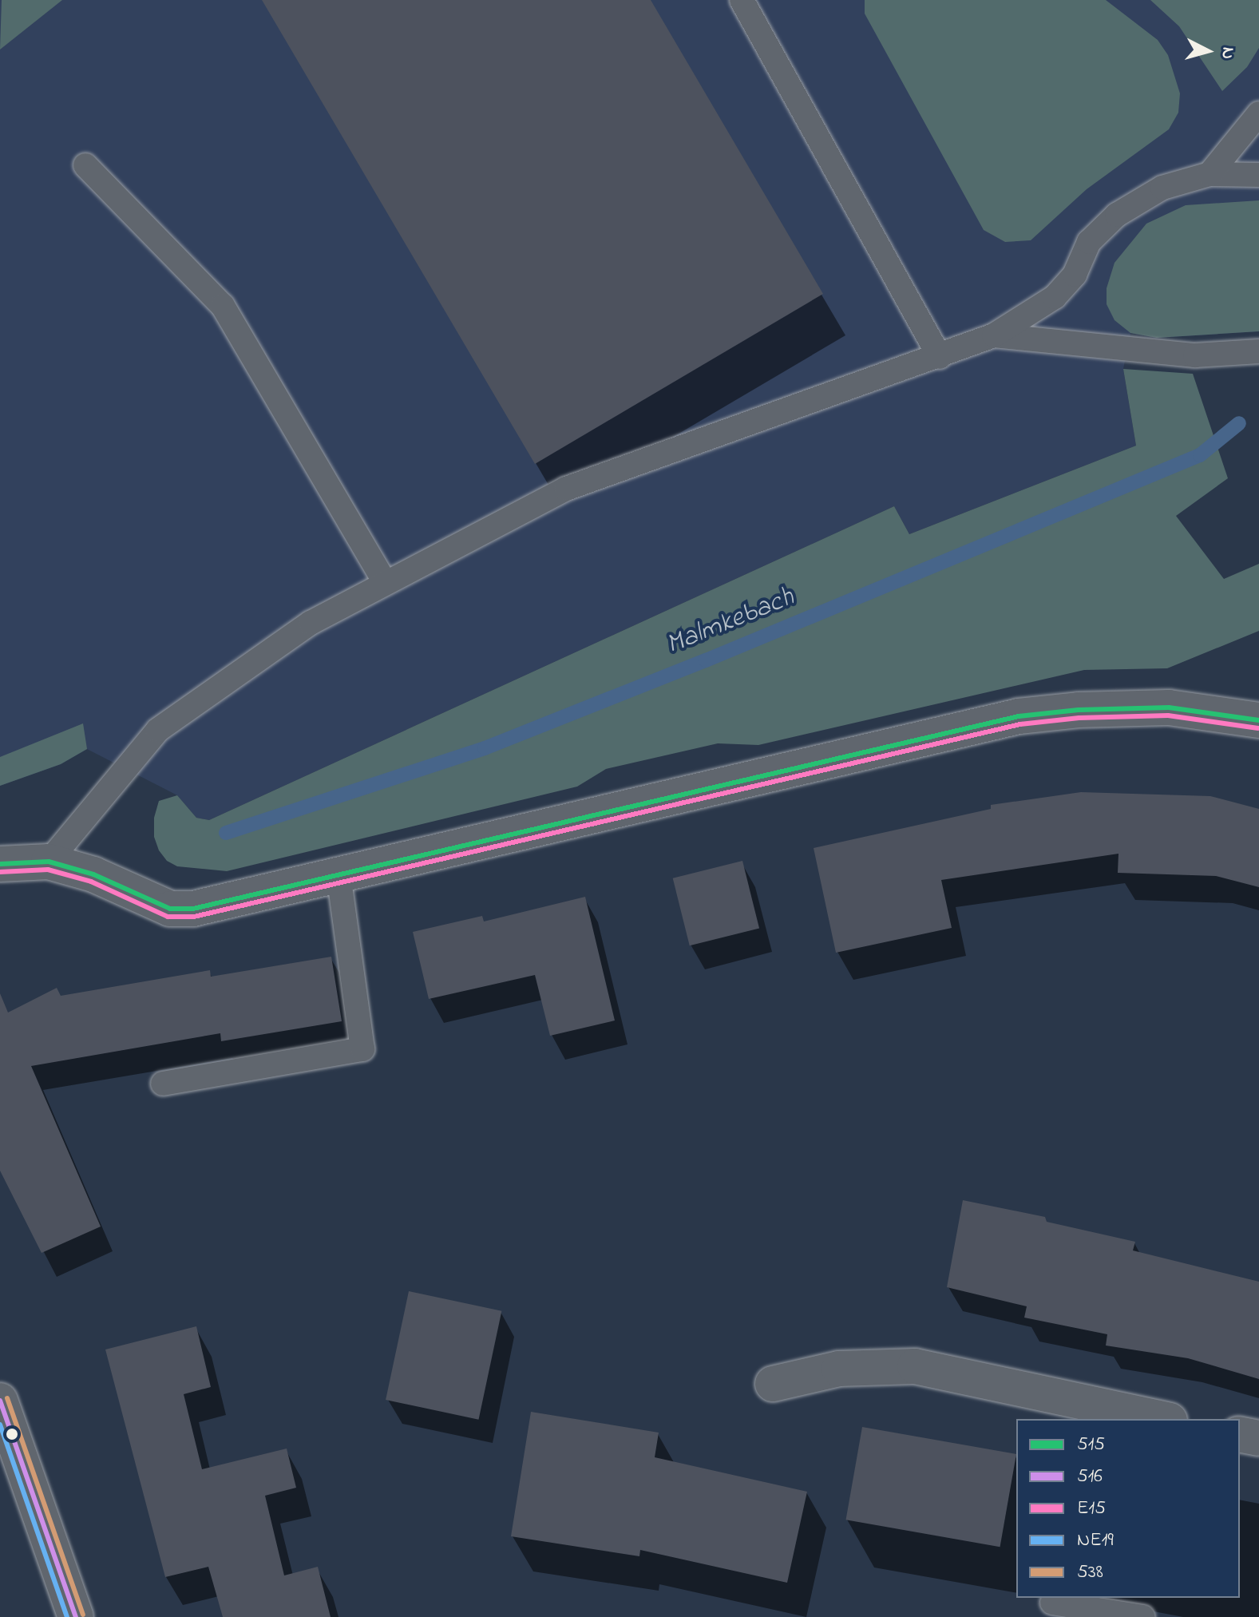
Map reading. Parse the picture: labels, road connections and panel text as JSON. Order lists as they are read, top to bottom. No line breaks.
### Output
{"water":["Malmkebach"],"lines":["transit line 515","transit line E15","transit line 538","transit line 516","transit line NE19"],"legend":["515","516","E15","NE19","538"],"north":"right"}
